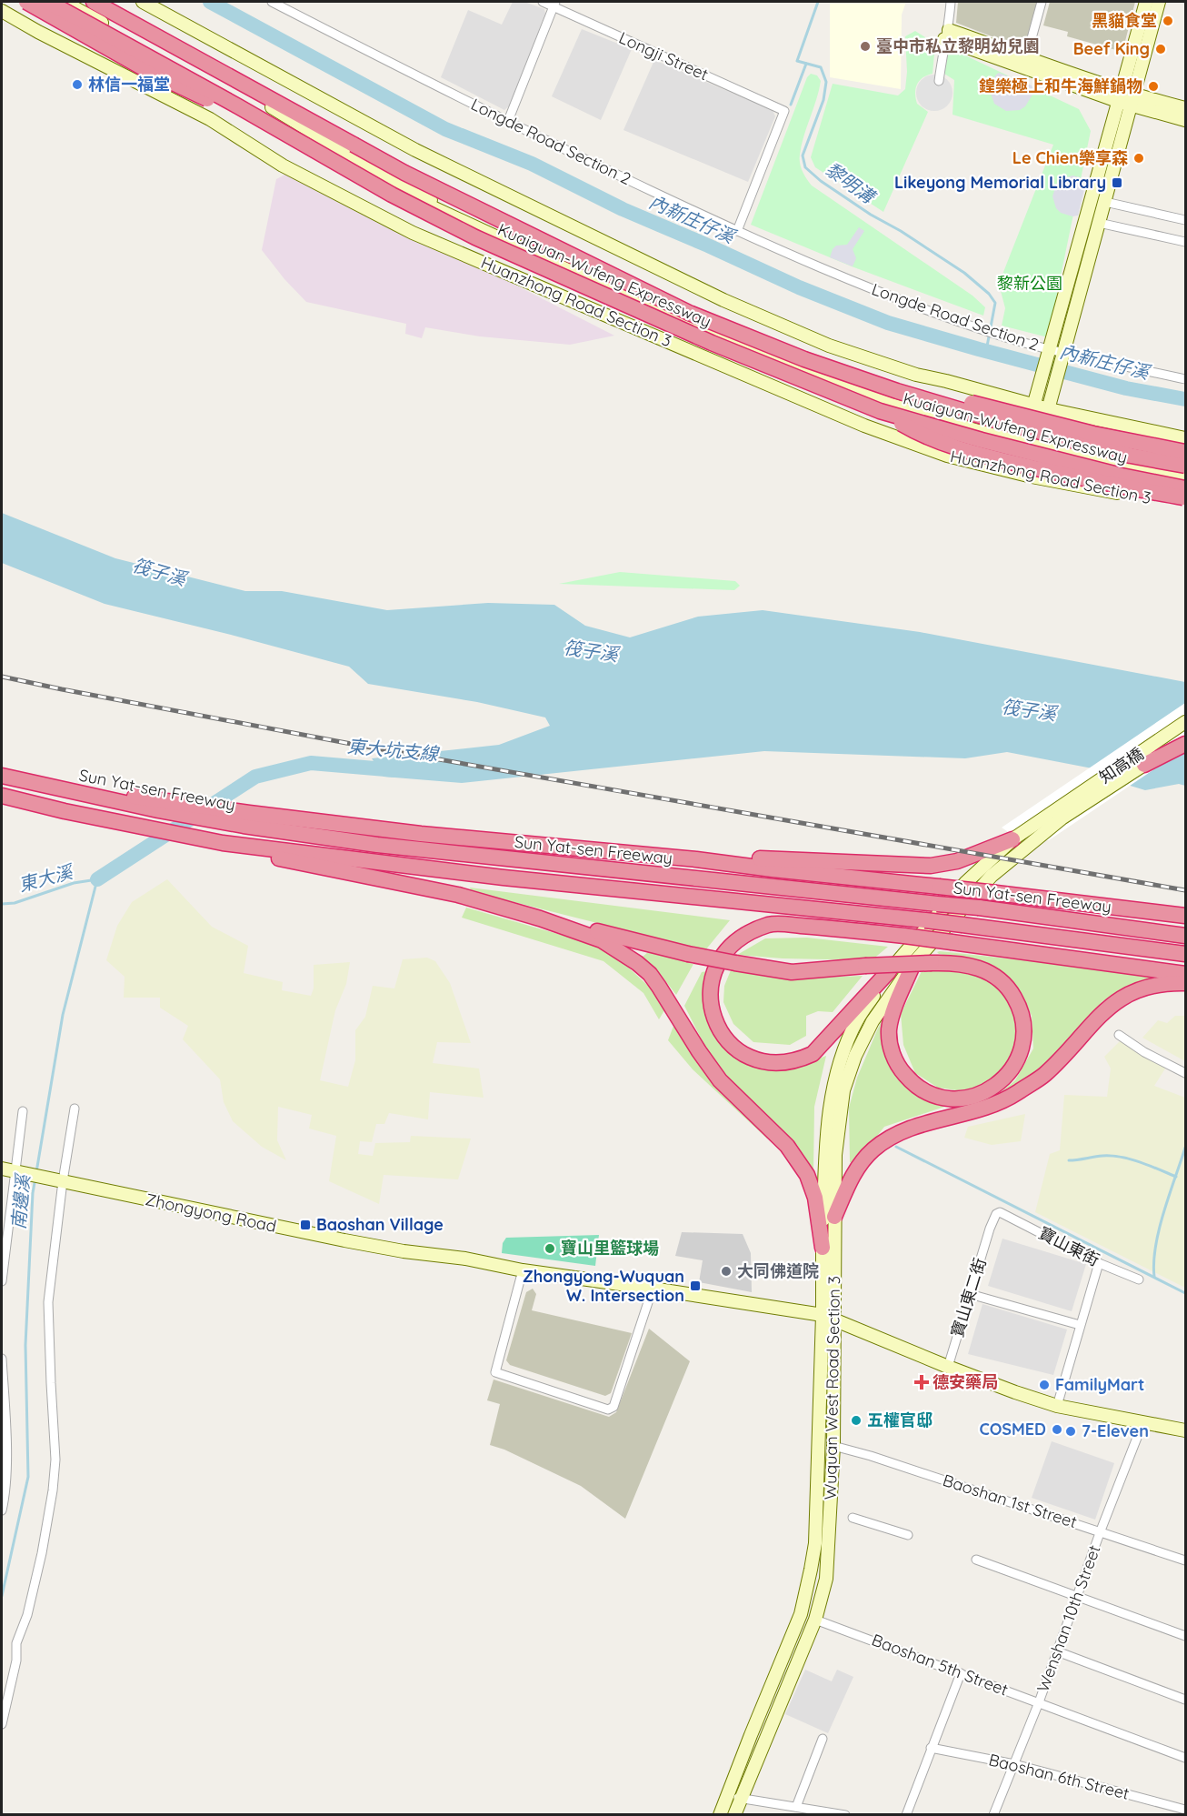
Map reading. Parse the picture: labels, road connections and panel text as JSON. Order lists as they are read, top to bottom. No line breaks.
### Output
{"streets":{"highway":["Kuaiguan-Wufeng Expressway","Sun Yat-sen Freeway"],"street":["Longji Street","Longde Road Section 2","Huanzhong Road Section 3","知高橋","Zhongyong Road","寶山東街","寶山東二街","Wuquan West Road Section 3","Baoshan 1st Street","Wenshan 10th Street","Baoshan 5th Street","Baoshan 6th Street"]},"crossings":[["Longji Street","Longde Road Section 2"],["知高橋","Wuquan West Road Section 3"],["Zhongyong Road","寶山東二街"],["Zhongyong Road","Wuquan West Road Section 3"],["Zhongyong Road","Wenshan 10th Street"],["寶山東街","寶山東二街"],["Wuquan West Road Section 3","Baoshan 1st Street"],["Wuquan West Road Section 3","Baoshan 5th Street"],["Baoshan 1st Street","Wenshan 10th Street"],["Wenshan 10th Street","Baoshan 5th Street"],["Wenshan 10th Street","Baoshan 6th Street"]],"water":["黎明溝","內新庄仔溪","筏子溪","東大坑支線","東大溪","南邊溪"],"parks":["黎新公園"],"places":{"other":["黑貓食堂","臺中市私立黎明幼兒園","Beef King","林信一福堂","鍠樂極上和牛海鮮鍋物","Le Chien樂享森","寶山里籃球場","大同佛道院","FamilyMart","五權官邸","COSMED","7-Eleven"],"transit":["Likeyong Memorial Library","Baoshan Village","Zhongyong-Wuquan W. Intersection"],"health":["德安藥局"]}}
